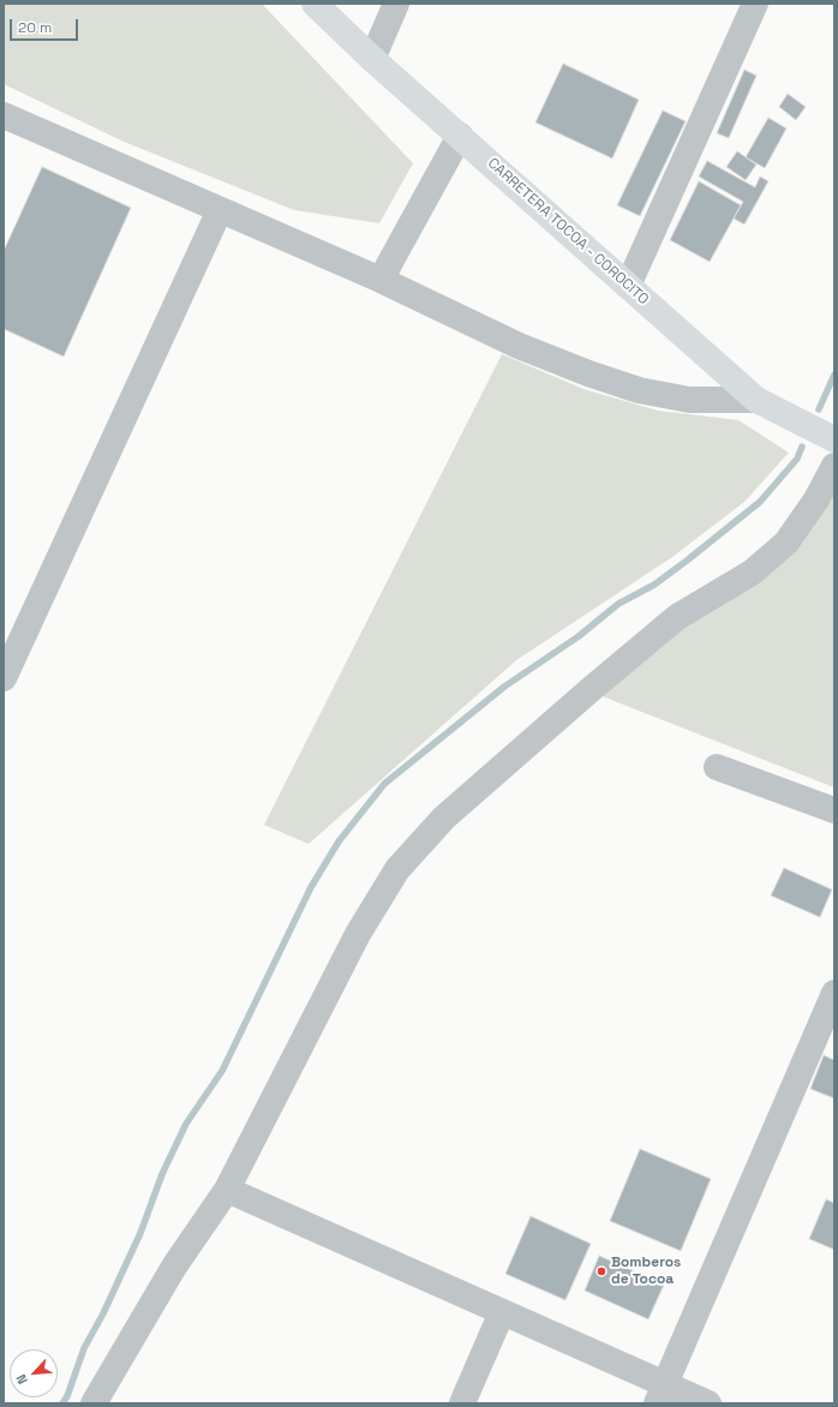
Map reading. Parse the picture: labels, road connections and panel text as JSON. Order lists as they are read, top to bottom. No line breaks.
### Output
{"streets":{"main road":["CARRETERA TOCOA - COROCITO"]},"places":["Bomberos de Tocoa"],"scale_bar":"20 m","north":"bottom left"}
